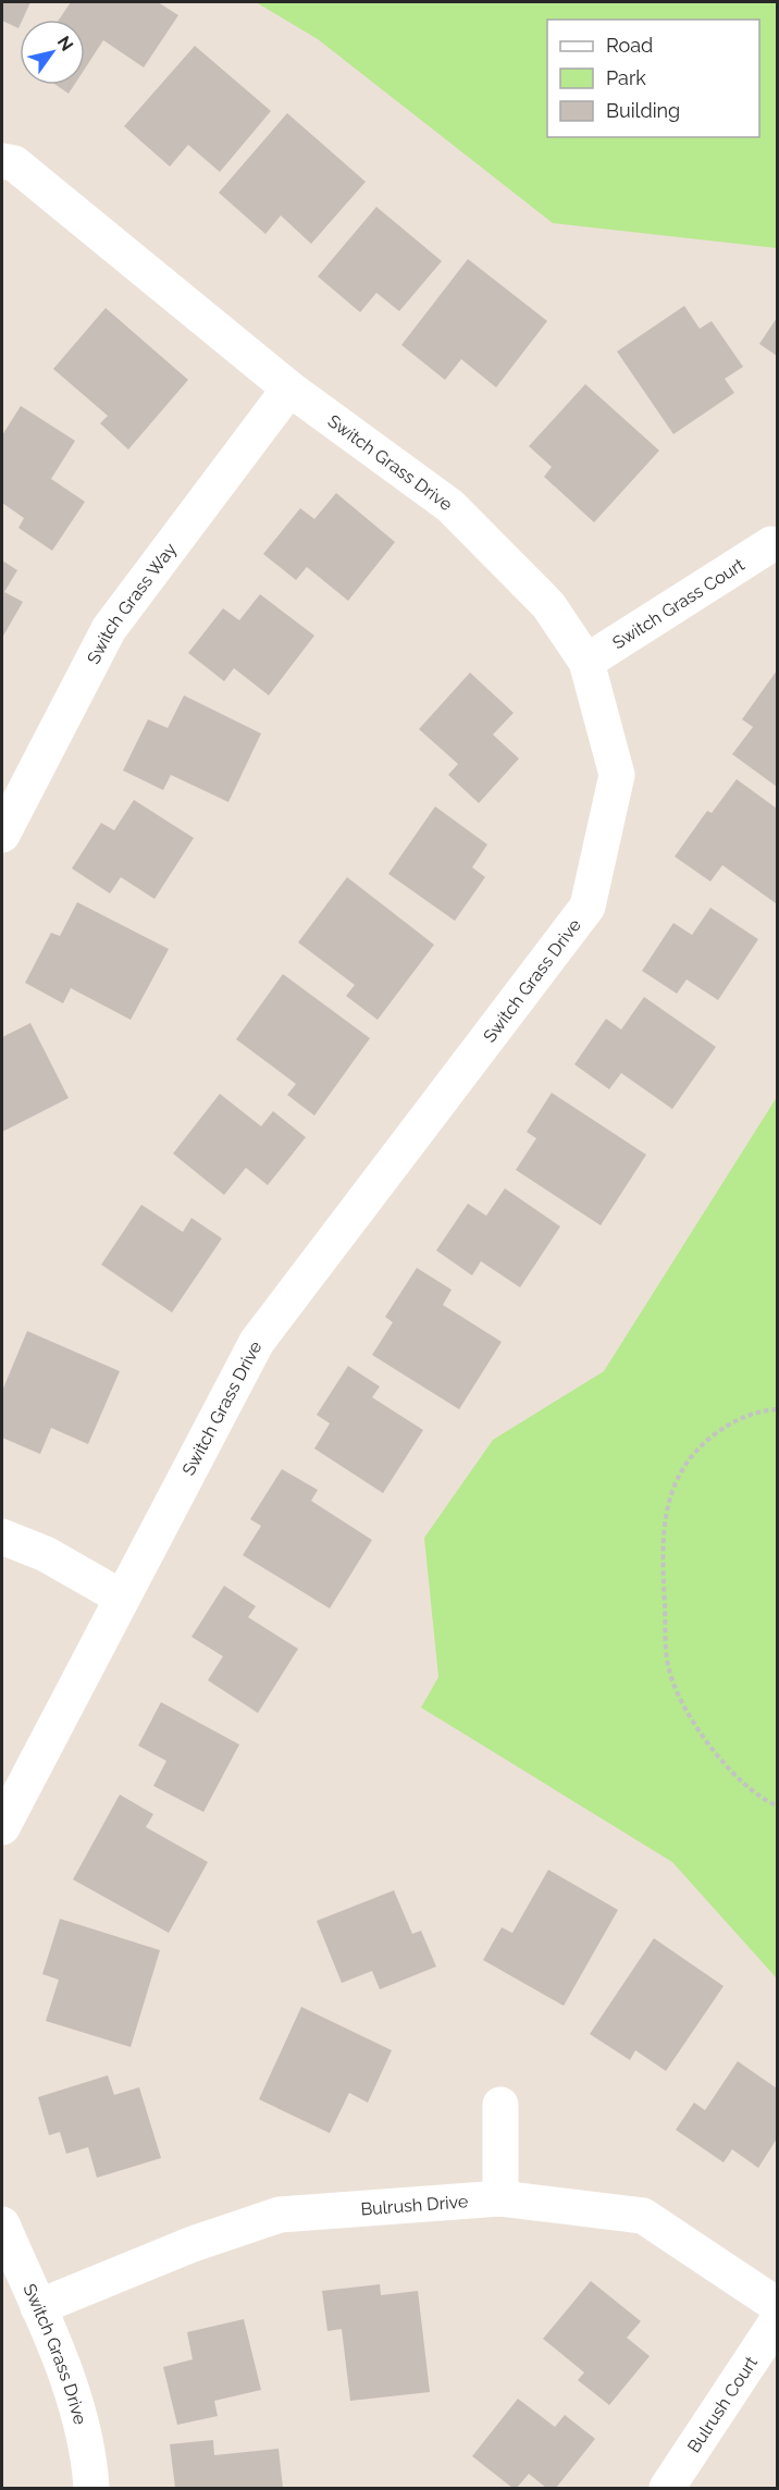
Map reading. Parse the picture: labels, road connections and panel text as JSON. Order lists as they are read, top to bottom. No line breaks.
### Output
{"streets":{"street":["Switch Grass Drive","Switch Grass Court","Switch Grass Way","Bulrush Drive","Bulrush Court"]},"crossings":[["Switch Grass Drive","Switch Grass Court"],["Switch Grass Drive","Switch Grass Way"],["Switch Grass Drive","Bulrush Drive"]],"legend":["Road","Park","Building"],"north":"top right"}
